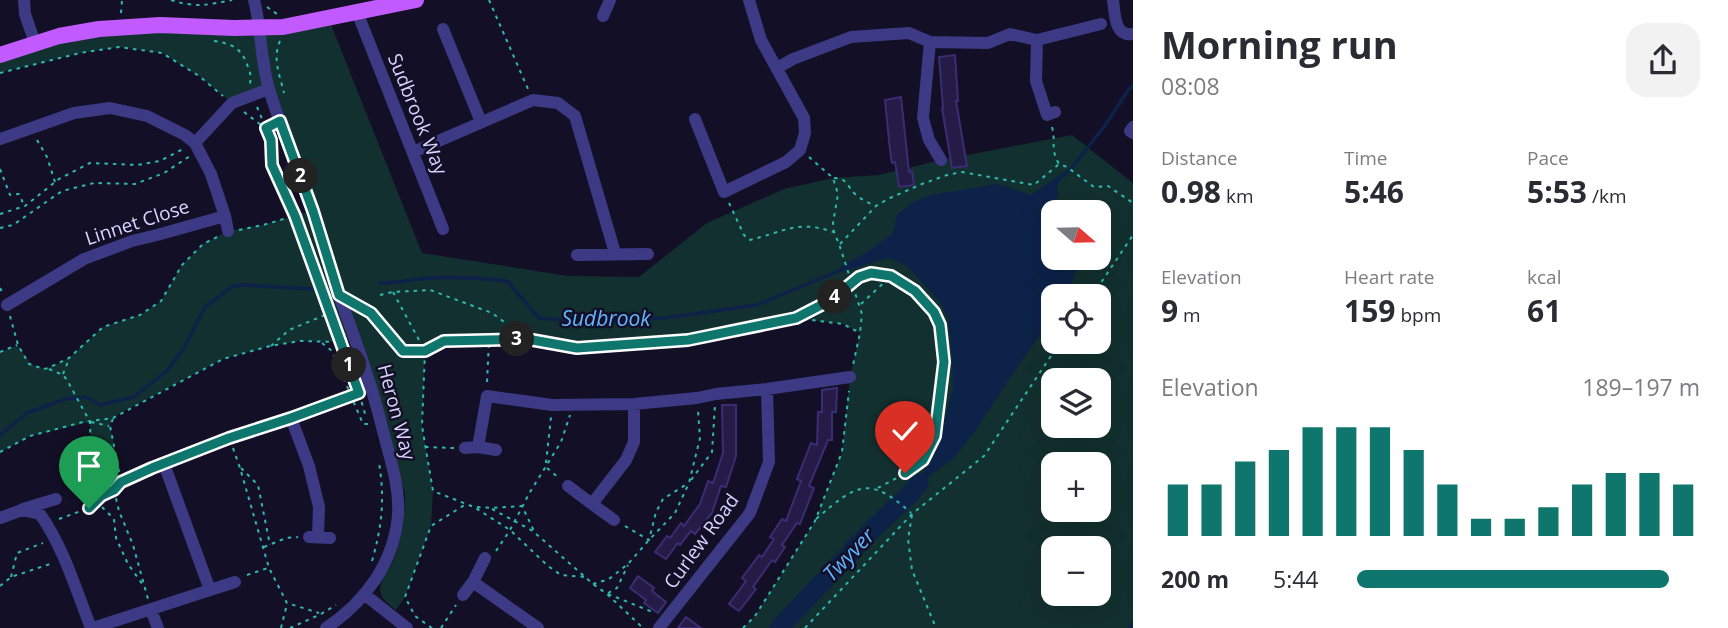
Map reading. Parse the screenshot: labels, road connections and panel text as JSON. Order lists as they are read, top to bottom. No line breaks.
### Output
{"streets":{"street":["Sudbrook Way","Linnet Close","Heron Way","Curlew Road"]},"water":["Sudbrook","Twyver"],"north":"right","page":{"heading":["Morning run","08:08"],"stats":[["Distance","0.98 km"],["Time","5:46"],["Pace","5:53 /km"],["Elevation","9 m"],["Heart rate","159 bpm"],["kcal","61"]],"pins":["2","4","3","1"],"map_buttons":["+","−"],"chart":["Elevation","189–197 m"],"list":[{"name":"200 m","note":"5:44"}]}}
